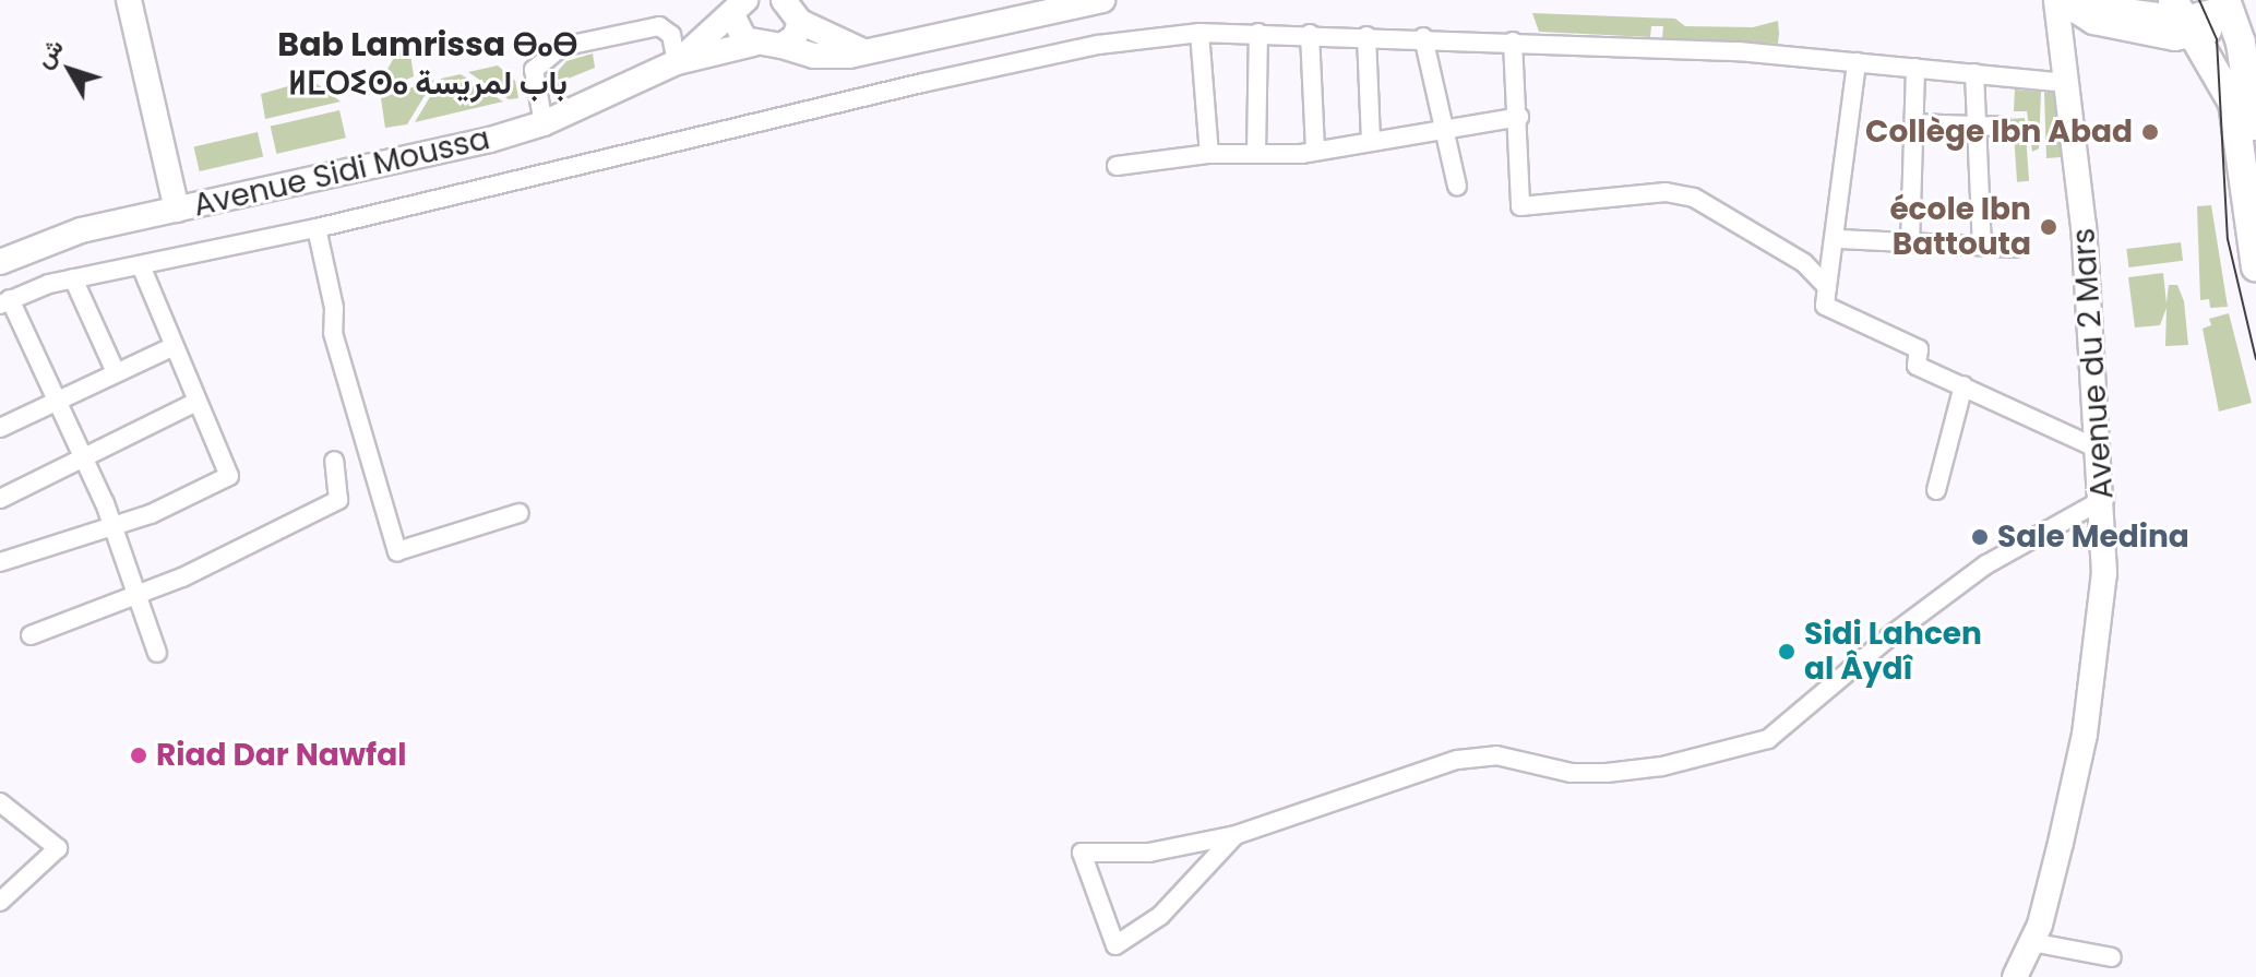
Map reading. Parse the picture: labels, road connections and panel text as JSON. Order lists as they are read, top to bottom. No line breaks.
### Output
{"streets":{"street":["Avenue Sidi Moussa","Avenue du 2 Mars"]},"districts":["Bab Lamrissa ⴱⴰⴱ ⵍⵎⵔⵉⵙⴰ باب لمريسة"],"places":["Collège Ibn Abad","école Ibn Battouta","Sale Medina","Sidi Lahcen al Âydî","Riad Dar Nawfal"],"north":"top left"}
